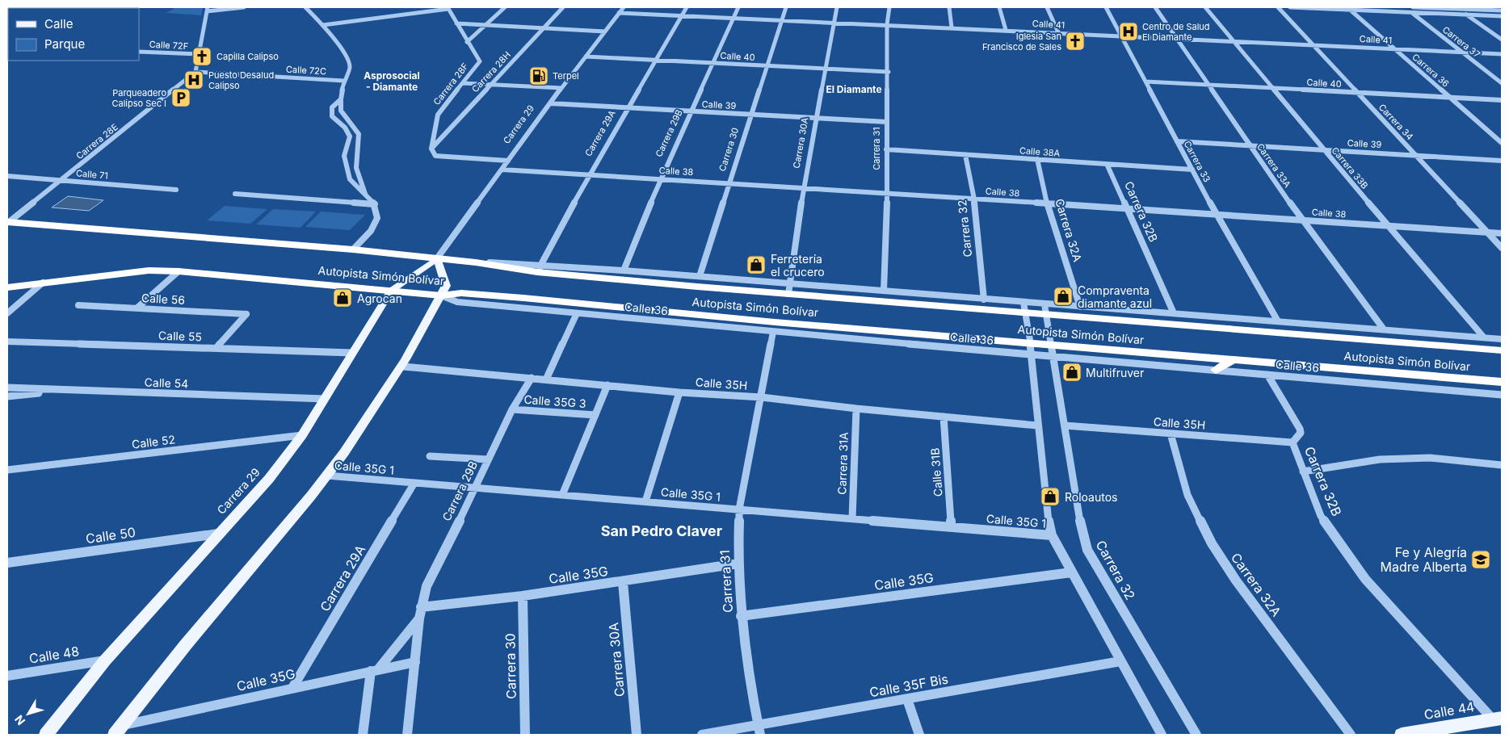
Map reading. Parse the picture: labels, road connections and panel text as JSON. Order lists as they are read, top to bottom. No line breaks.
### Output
{"streets":{"highway":["Autopista Simón Bolívar"],"main road":["Carrera 29","Calle 44"],"street":["Calle 41","Carrera 37","Calle 72F","Calle 40","Calle 72C","Carrera 36","Carrera 28H","Carrera 28F","Calle 39","Carrera 34","Carrera 29A","Carrera 29B","Carrera 28E","Carrera 30A","Carrera 31","Carrera 30","Calle 38A","Carrera 33","Carrera 33A","Carrera 33B","Calle 38","Calle 71","Carrera 32B","Carrera 32","Carrera 32A","Calle 56","Calle 36","Calle 55","Calle 54","Calle 35H","Calle 35G 3","Calle 52","Carrera 31A","Calle 35G 1","Calle 31B","Calle 50","Calle 35G","Calle 48","Calle 35F Bis"]},"crossings":[["Calle 41","Carrera 37"],["Calle 41","Carrera 36"],["Calle 41","Carrera 34"],["Calle 41","Carrera 29"],["Calle 41","Carrera 29A"],["Calle 41","Carrera 29B"],["Calle 41","Carrera 30A"],["Calle 41","Carrera 31"],["Calle 41","Carrera 30"],["Calle 41","Carrera 33"],["Calle 41","Carrera 33A"],["Calle 41","Carrera 33B"],["Calle 40","Carrera 36"],["Calle 40","Carrera 34"],["Calle 40","Carrera 29"],["Calle 40","Carrera 29A"],["Calle 40","Carrera 29B"],["Calle 40","Carrera 30A"],["Calle 40","Carrera 31"],["Calle 40","Carrera 30"],["Calle 40","Carrera 33"],["Calle 40","Carrera 33A"],["Calle 40","Carrera 33B"],["Calle 72C","Carrera 28E"],["Carrera 28H","Carrera 28F"],["Calle 39","Carrera 34"],["Calle 39","Carrera 29"],["Calle 39","Carrera 29A"],["Calle 39","Carrera 29B"],["Calle 39","Carrera 30A"],["Calle 39","Carrera 31"],["Calle 39","Carrera 30"],["Calle 39","Carrera 33"],["Calle 39","Carrera 33A"],["Calle 39","Carrera 33B"],["Carrera 34","Calle 38"],["Carrera 29","Calle 38"],["Carrera 29","Autopista Simón Bolívar"],["Carrera 29","Calle 55"],["Carrera 29","Calle 54"],["Carrera 29","Calle 52"],["Carrera 29","Calle 50"],["Carrera 29","Calle 48"],["Carrera 29A","Calle 38"],["Carrera 29A","Autopista Simón Bolívar"],["Carrera 29A","Calle 35G 1"],["Carrera 29A","Calle 35G"],["Carrera 29B","Calle 38"],["Carrera 29B","Calle 35H"],["Carrera 29B","Calle 35G 3"],["Carrera 29B","Calle 35G 1"],["Carrera 29B","Calle 35G"],["Carrera 28E","Calle 71"],["Carrera 28E","Autopista Simón Bolívar"],["Carrera 30A","Calle 38"],["Carrera 30A","Autopista Simón Bolívar"],["Carrera 30A","Calle 35G"],["Carrera 31","Calle 38A"],["Carrera 31","Calle 38"],["Carrera 31","Calle 36"],["Carrera 31","Calle 35H"],["Carrera 31","Calle 35G 1"],["Carrera 31","Calle 35G"],["Carrera 31","Calle 35F Bis"],["Carrera 30","Calle 38"],["Carrera 30","Calle 35G"],["Calle 38A","Carrera 33"],["Calle 38A","Carrera 32B"],["Calle 38A","Carrera 32"],["Calle 38A","Carrera 32A"],["Carrera 33","Calle 38"],["Carrera 33A","Calle 38"],["Carrera 33B","Calle 38"],["Calle 38","Carrera 32B"],["Calle 38","Carrera 32"],["Calle 38","Carrera 32A"],["Carrera 32B","Calle 36"],["Carrera 32B","Calle 35H"],["Carrera 32B","Calle 44"],["Carrera 32","Autopista Simón Bolívar"],["Carrera 32","Calle 36"],["Carrera 32","Calle 35H"],["Carrera 32A","Calle 35H"],["Autopista Simón Bolívar","Calle 36"],["Calle 56","Calle 55"],["Calle 35H","Carrera 31A"],["Calle 35H","Calle 31B"],["Carrera 31A","Calle 35G 1"],["Calle 35G 1","Calle 31B"]],"districts":["Asprosocial - Diamante","El Diamante","San Pedro Claver"],"places":{"hospital":["Centro de Salud El Diamante","Puesto Desalud Calipso"],"church":["Iglesia San Francisco de Sales","Capilla Calipso"],"fuel station":["Terpel"],"parking":["Parqueadero Calipso Sec I"],"shop":["Ferretería el crucero","Compraventa diamante azul","Agrocan","Multifruver","Roloautos"],"school or university":["Fe y Alegría Madre Alberta"]},"legend":["Calle","Parque"],"north":"bottom left"}
